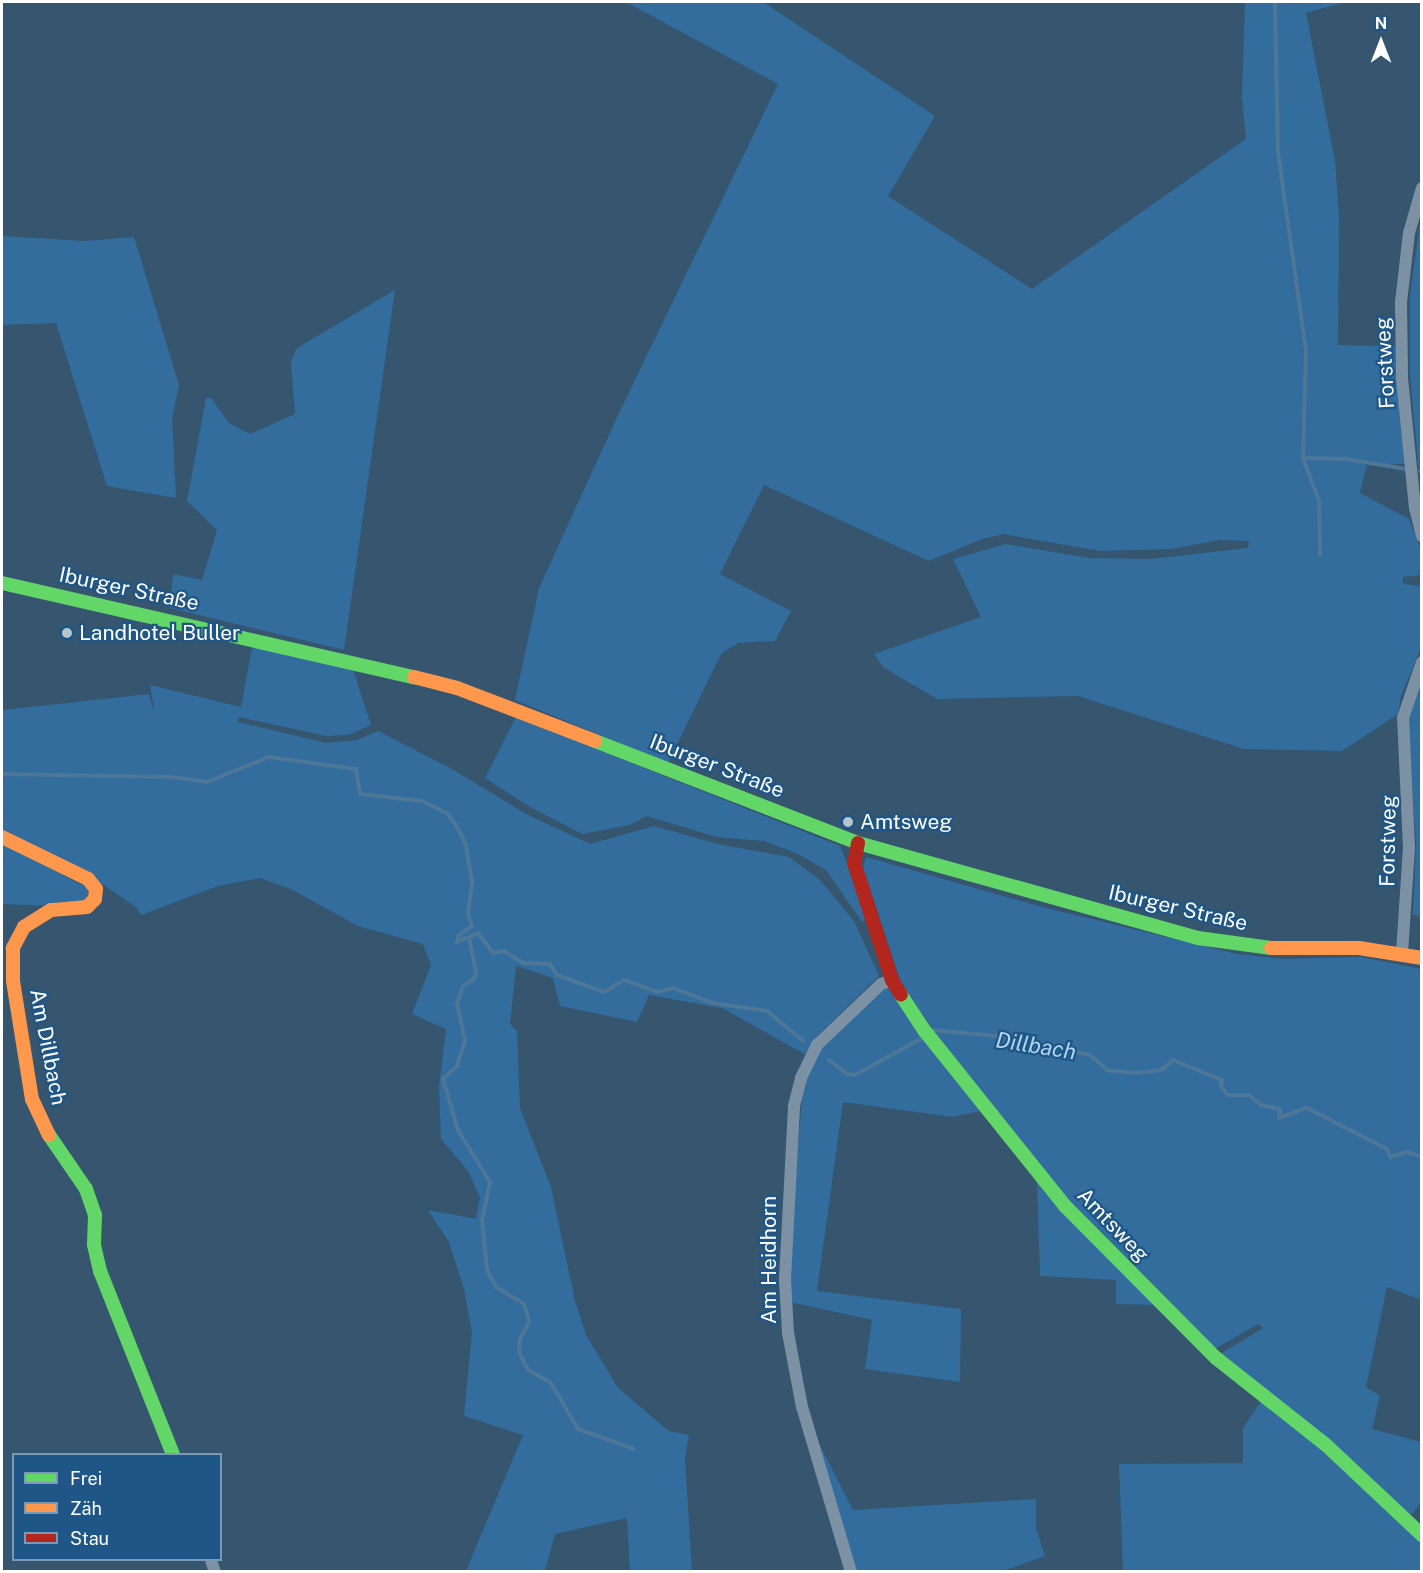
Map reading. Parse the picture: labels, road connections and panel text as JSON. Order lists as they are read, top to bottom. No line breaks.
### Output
{"streets":{"street":["Forstweg","Iburger Straße","Am Dillbach","Amtsweg","Am Heidhorn"]},"crossings":[["Forstweg","Iburger Straße"],["Iburger Straße","Amtsweg"],["Amtsweg","Am Heidhorn"]],"water":["Dillbach"],"places":["Landhotel Buller","Amtsweg"],"legend":["Frei","Zäh","Stau"],"north":"top"}
